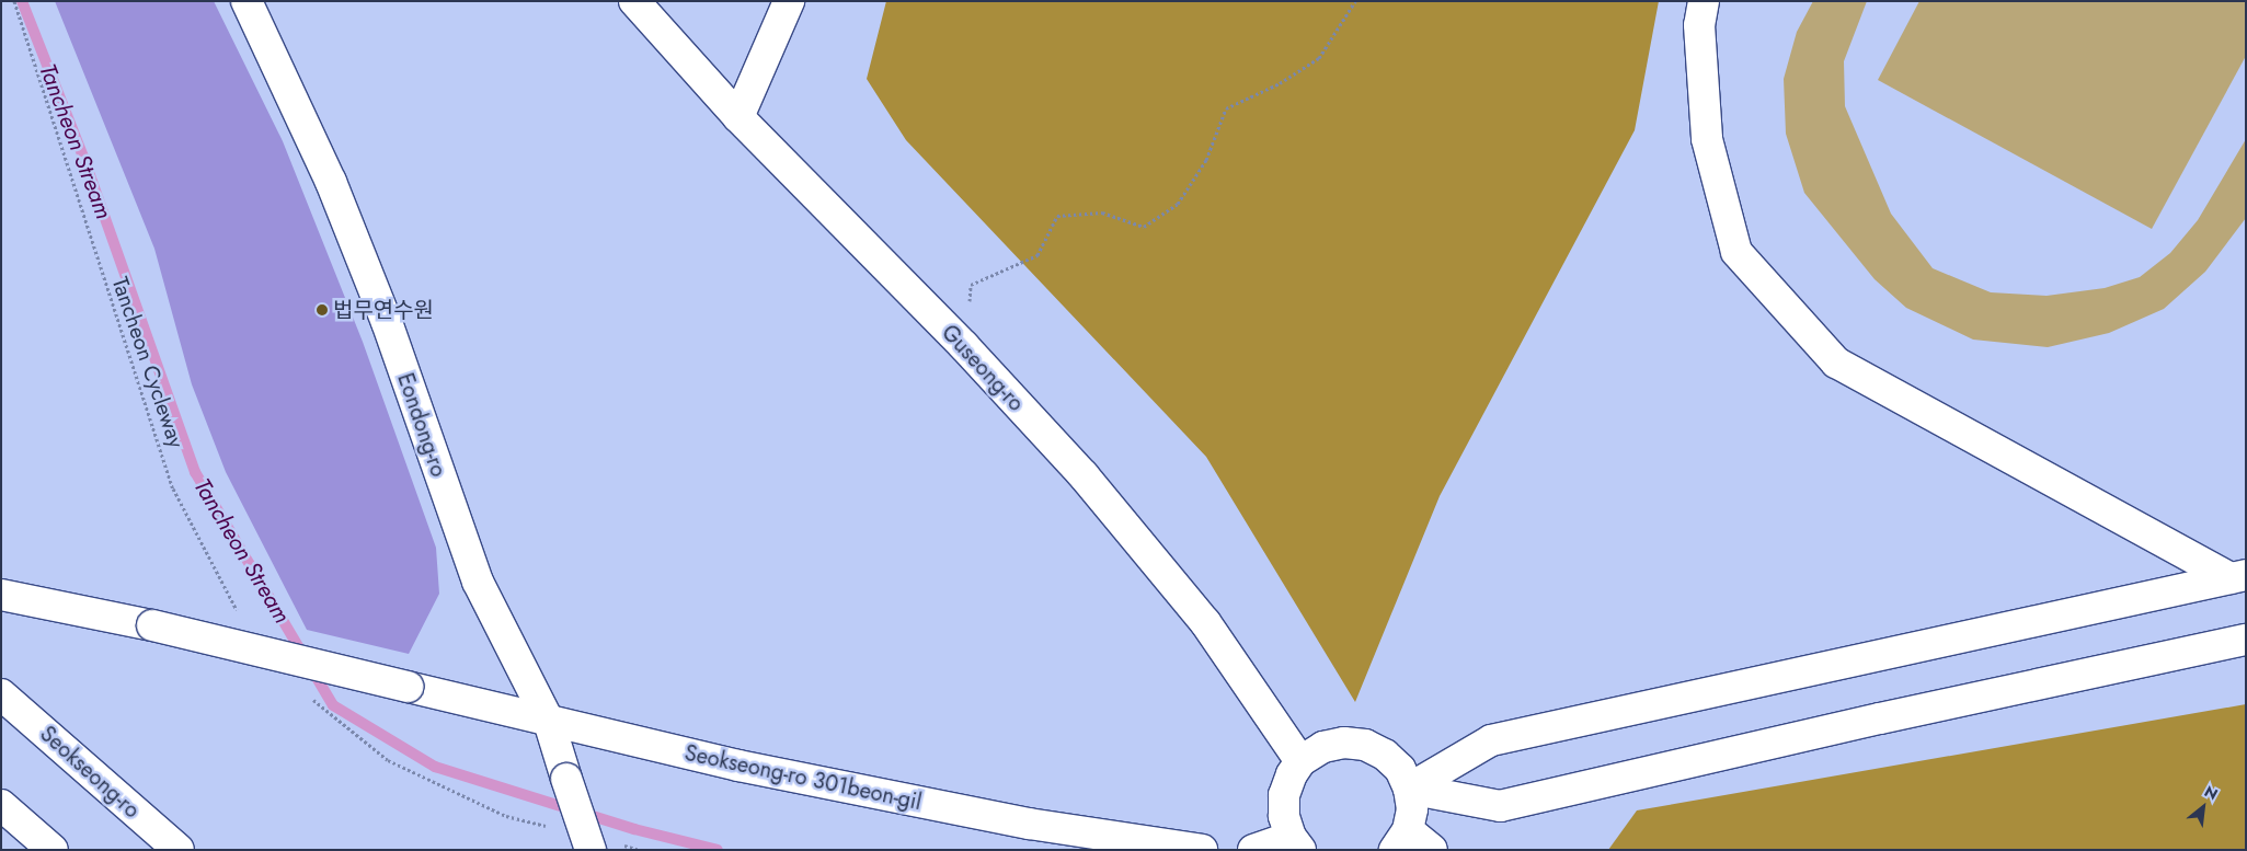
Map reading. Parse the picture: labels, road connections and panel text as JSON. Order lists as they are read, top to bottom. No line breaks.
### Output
{"streets":{"main road":["Guseong-ro","Eondong-ro","Seokseong-ro","Seokseong-ro 301beon-gil"],"path":["Tancheon Cycleway"]},"crossings":[["Eondong-ro","Seokseong-ro 301beon-gil"]],"water":["Tancheon Stream"],"places":["법무연수원"],"north":"top right"}
